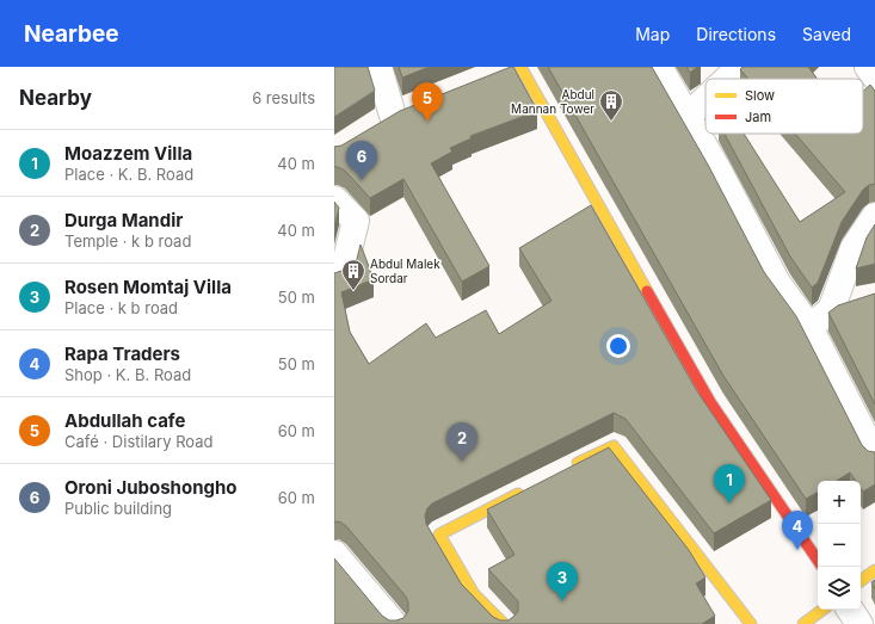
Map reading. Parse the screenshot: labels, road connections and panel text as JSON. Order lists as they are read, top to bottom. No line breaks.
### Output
{"places":{"building":["Abdul Mannan Tower","Abdul Malek Sordar"]},"legend":["Slow","Jam"],"page":{"header":"Nearbee","nav":["Map","Directions","Saved"],"heading":["Nearby","6 results"],"pins":["5","6","2","1","4","3"],"list":[{"mark":"1","name":"Moazzem Villa","note":"Place · K. B. Road","value":"40 m"},{"mark":"2","name":"Durga Mandir","note":"Temple · k b road","value":"40 m"},{"mark":"3","name":"Rosen Momtaj Villa","note":"Place · k b road","value":"50 m"},{"mark":"4","name":"Rapa Traders","note":"Shop · K. B. Road","value":"50 m"},{"mark":"5","name":"Abdullah cafe","note":"Café · Distilary Road","value":"60 m"},{"mark":"6","name":"Oroni Juboshongho","note":"Public building","value":"60 m"}],"map_buttons":["+","−"]}}
